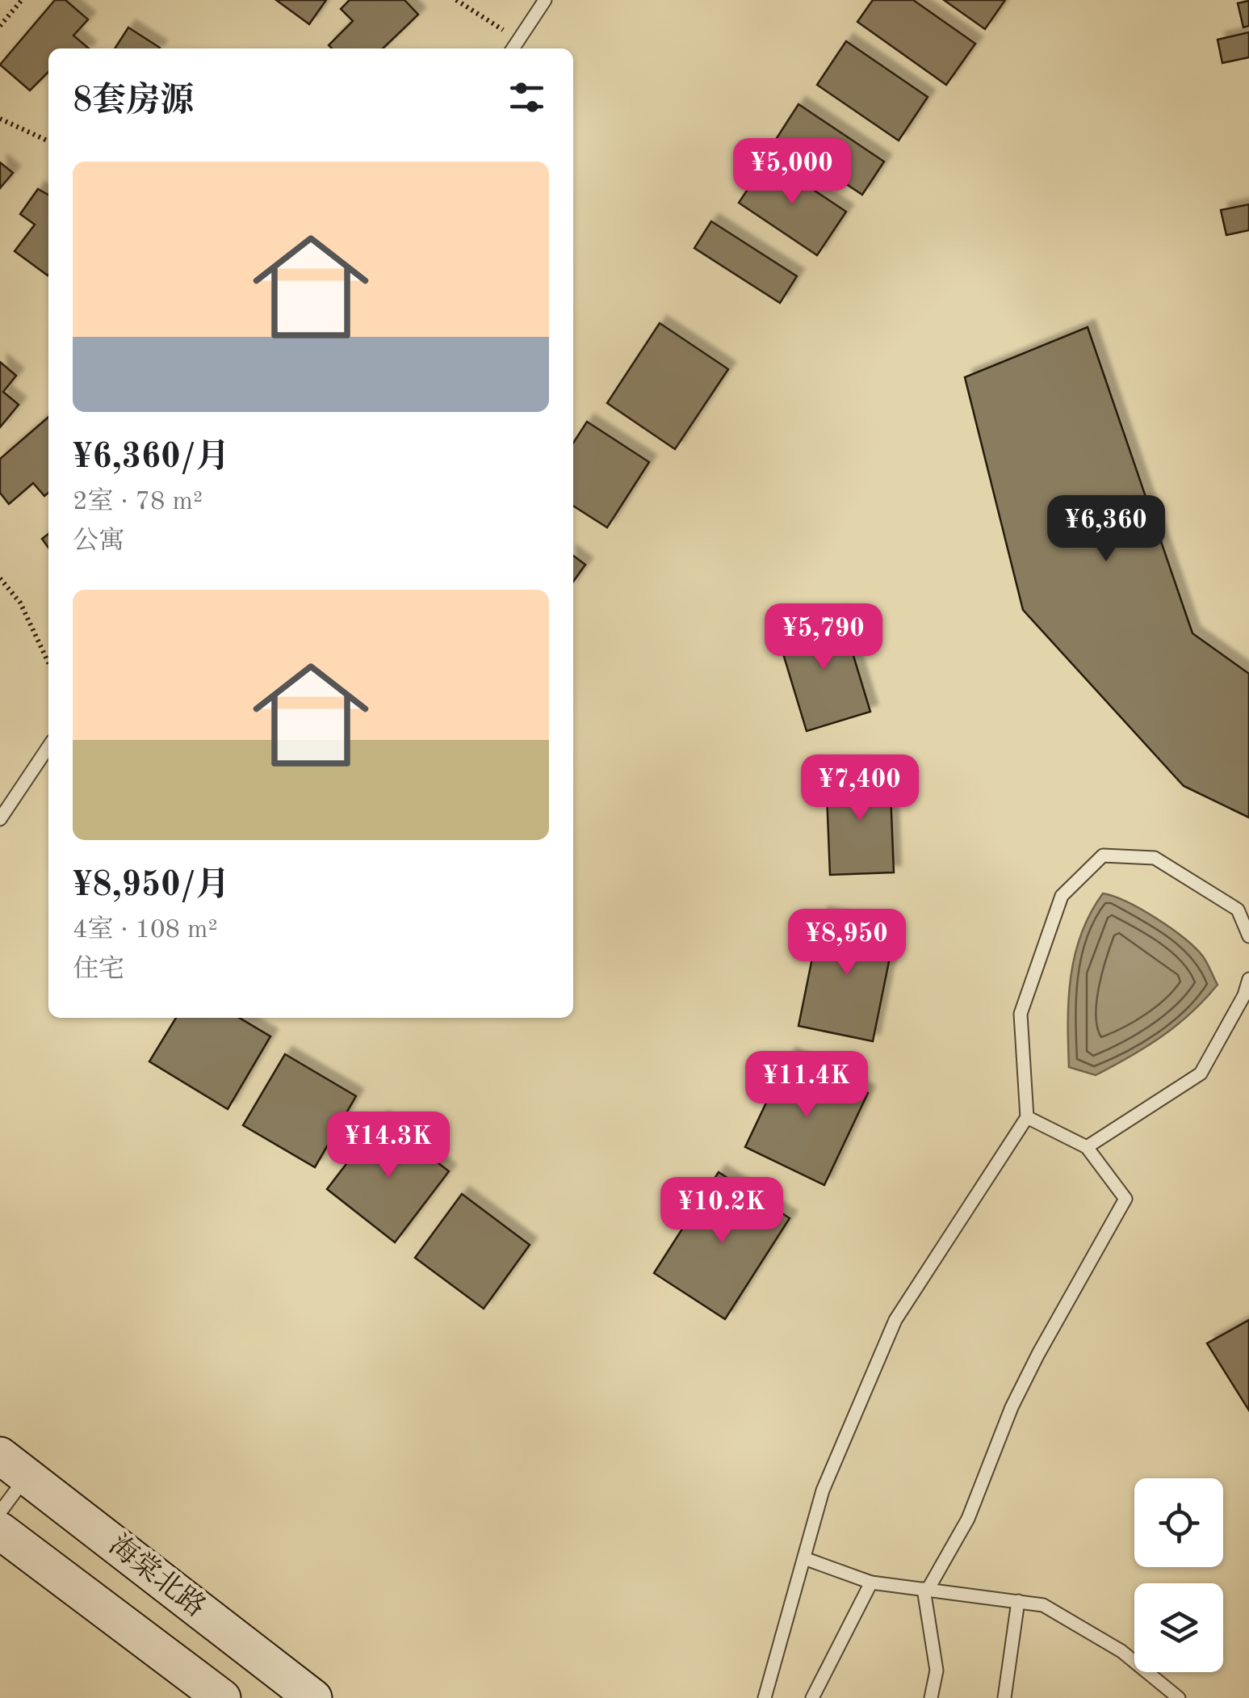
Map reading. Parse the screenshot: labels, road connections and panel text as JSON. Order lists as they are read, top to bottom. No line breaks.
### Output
{"streets":{"main road":["海棠北路"]},"page":{"heading":"8套房源","price":["¥5,000","¥6,360","¥5,790","¥7,400","¥8,950","¥11.4K","¥14.3K","¥10.2K"],"list":[{"name":"¥6,360/月","note":"2室 · 78 m² · 公寓"},{"name":"¥8,950/月","note":"4室 · 108 m² · 住宅"}]}}
